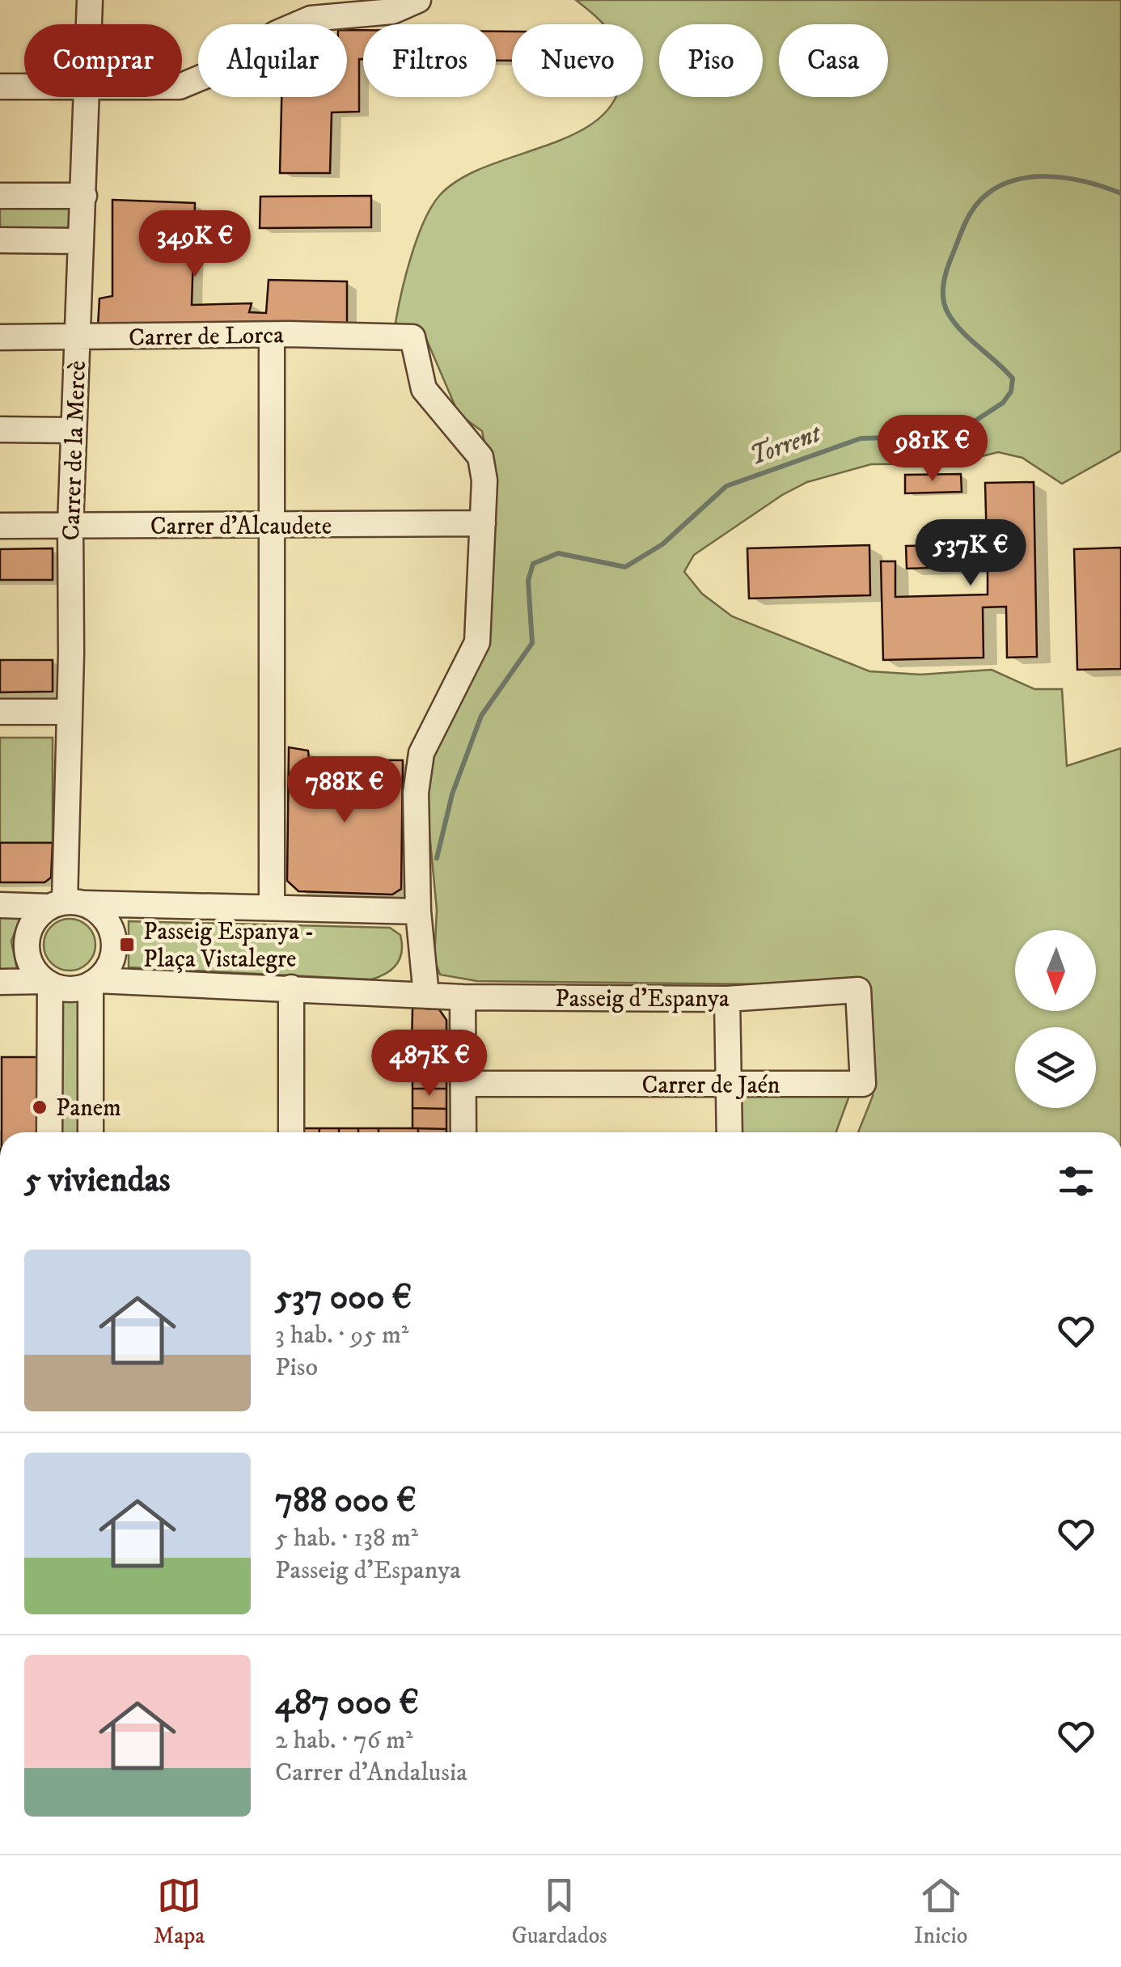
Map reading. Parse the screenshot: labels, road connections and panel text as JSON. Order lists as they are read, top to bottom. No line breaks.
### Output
{"streets":{"street":["Carrer de Lorca","Carrer de la Mercè","Carrer d'Alcaudete","Passeig d'Espanya","Carrer de Jaén"]},"crossings":[["Carrer de Lorca","Carrer de la Mercè"],["Carrer de Lorca","Carrer d'Alcaudete"],["Carrer de la Mercè","Carrer d'Alcaudete"],["Carrer de la Mercè","Passeig d'Espanya"],["Passeig d'Espanya","Carrer de Jaén"]],"water":["Torrent"],"places":{"transit":["Passeig Espanya - Plaça Vistalegre"],"other":["Panem"]},"north":"bottom","page":{"chip":["Comprar","Alquilar","Filtros","Nuevo","Piso","Casa"],"price":["349K €","981K €","537K €","788K €","487K €"],"heading":"5 viviendas","list":[{"name":"537 000 €","note":"3 hab. · 95 m² · Piso"},{"name":"788 000 €","note":"5 hab. · 138 m² · Passeig d'Espanya"},{"name":"487 000 €","note":"2 hab. · 76 m² · Carrer d'Andalusia"}],"tabs":["Mapa","Guardados","Inicio"]}}
